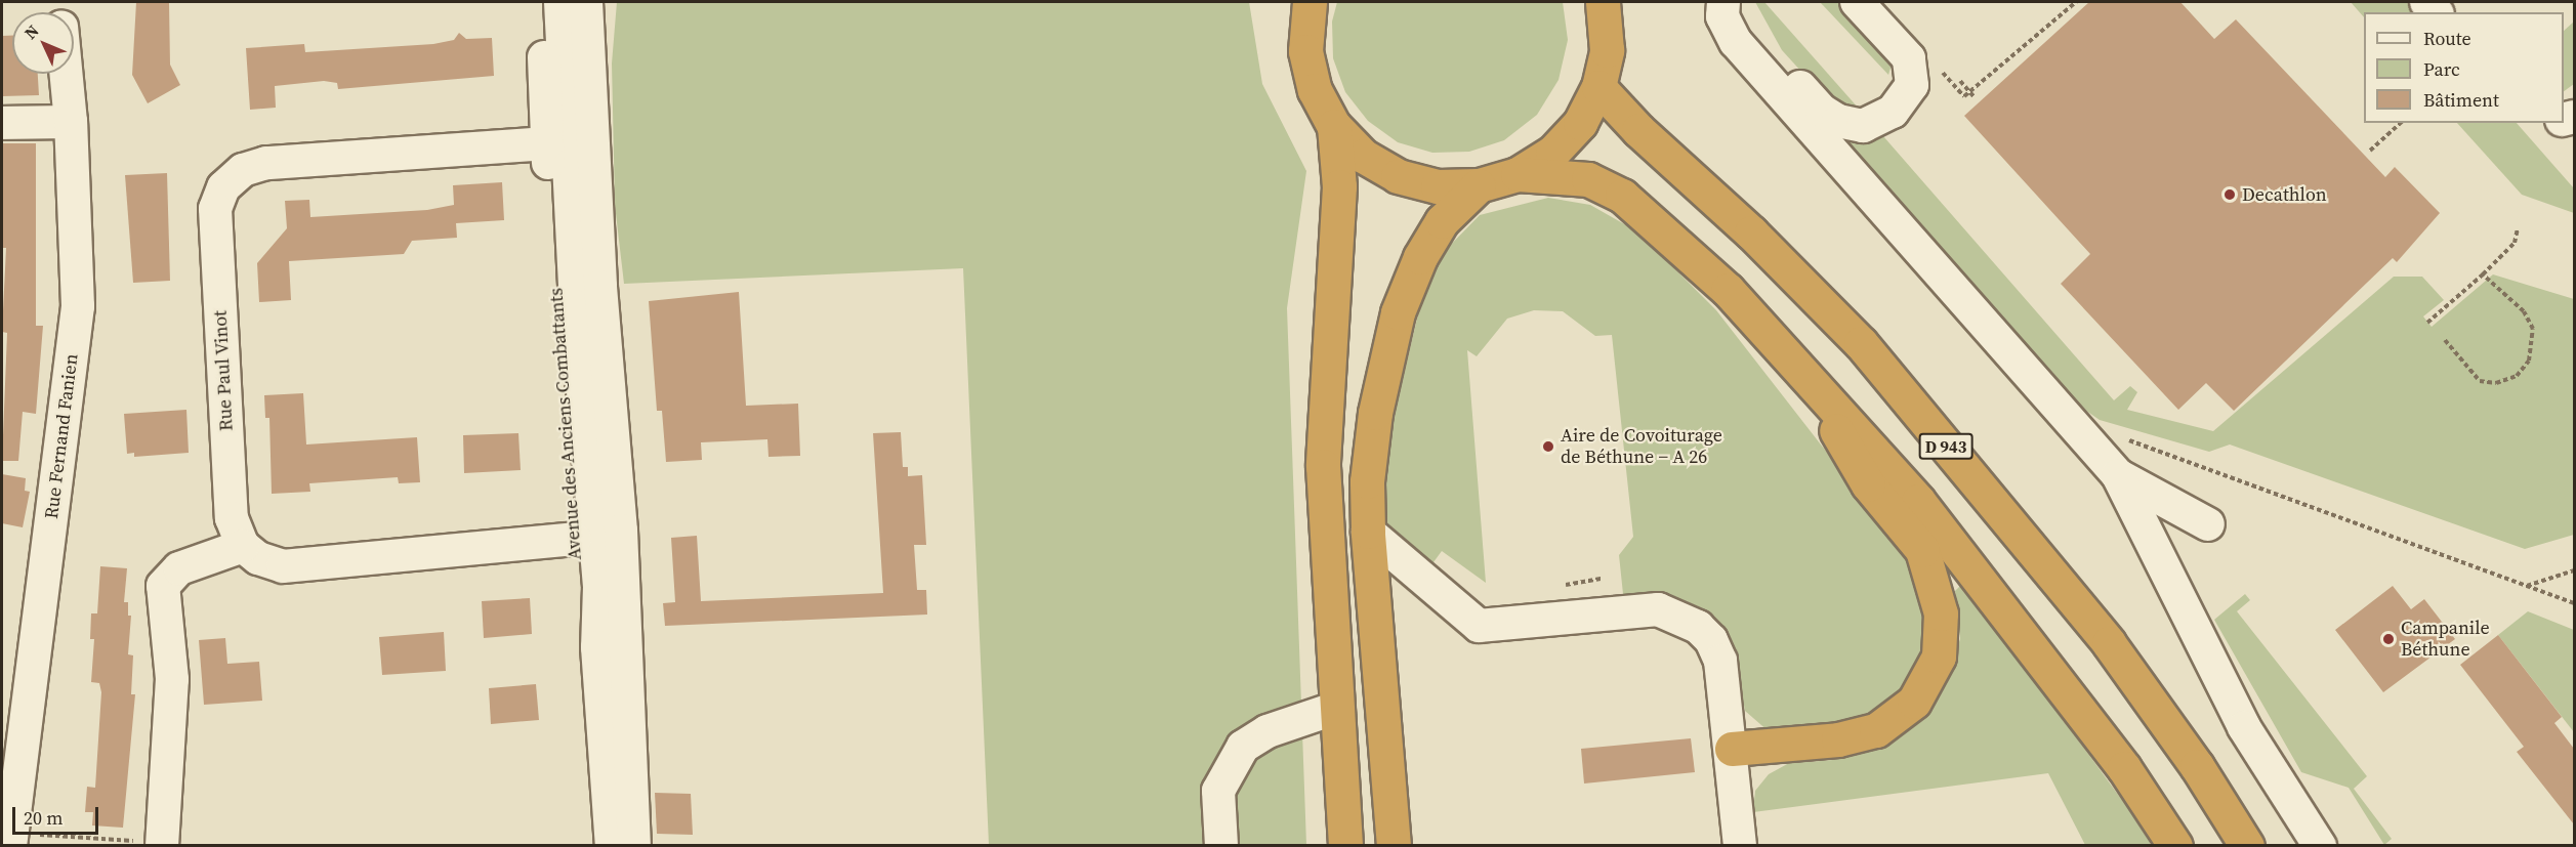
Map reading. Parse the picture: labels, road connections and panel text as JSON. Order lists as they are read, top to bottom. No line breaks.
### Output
{"streets":{"highway":["D 943"],"street":["Rue Paul Vinot","Avenue des Anciens Combattants","Rue Fernand Fanien"]},"crossings":[["Rue Paul Vinot","Avenue des Anciens Combattants"]],"places":["Decathlon","Aire de Covoiturage de Béthune − A 26","Campanile Béthune"],"legend":["Route","Parc","Bâtiment"],"scale_bar":"20 m","north":"top left"}
